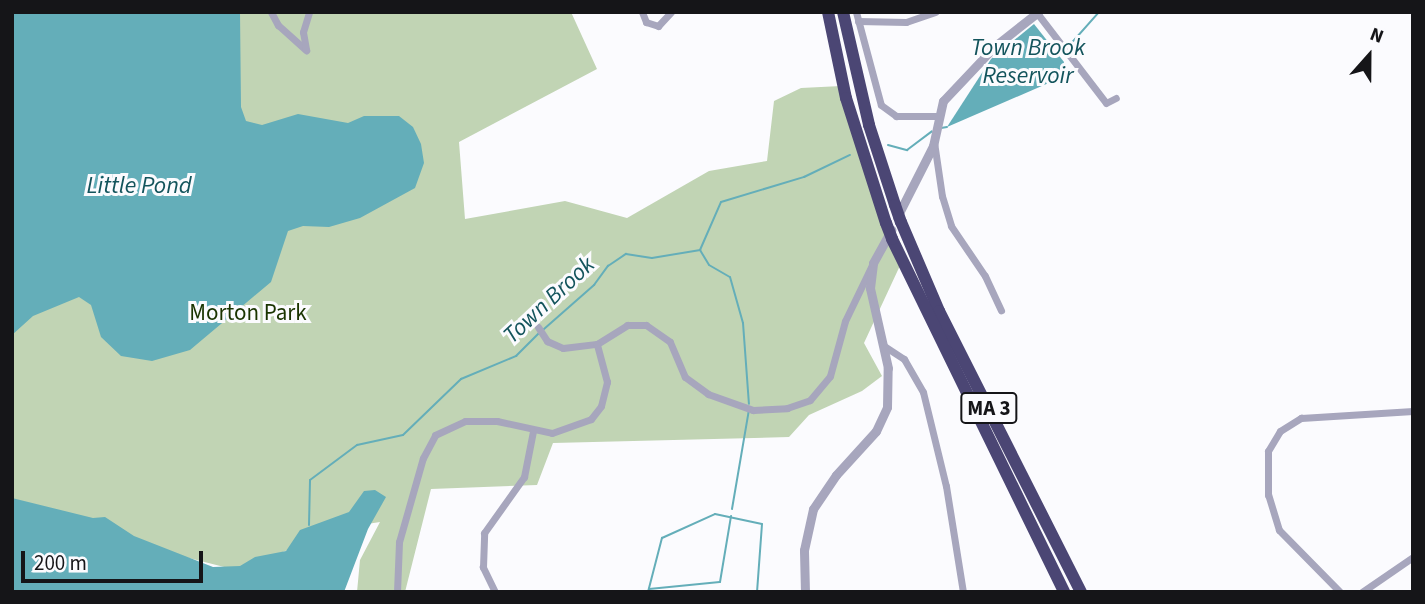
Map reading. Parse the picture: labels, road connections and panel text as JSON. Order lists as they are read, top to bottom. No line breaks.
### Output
{"streets":{"highway":["MA 3"]},"water":["Town Brook Reservoir","Little Pond","Town Brook"],"parks":["Morton Park"],"scale_bar":"200 m","north":"top"}
